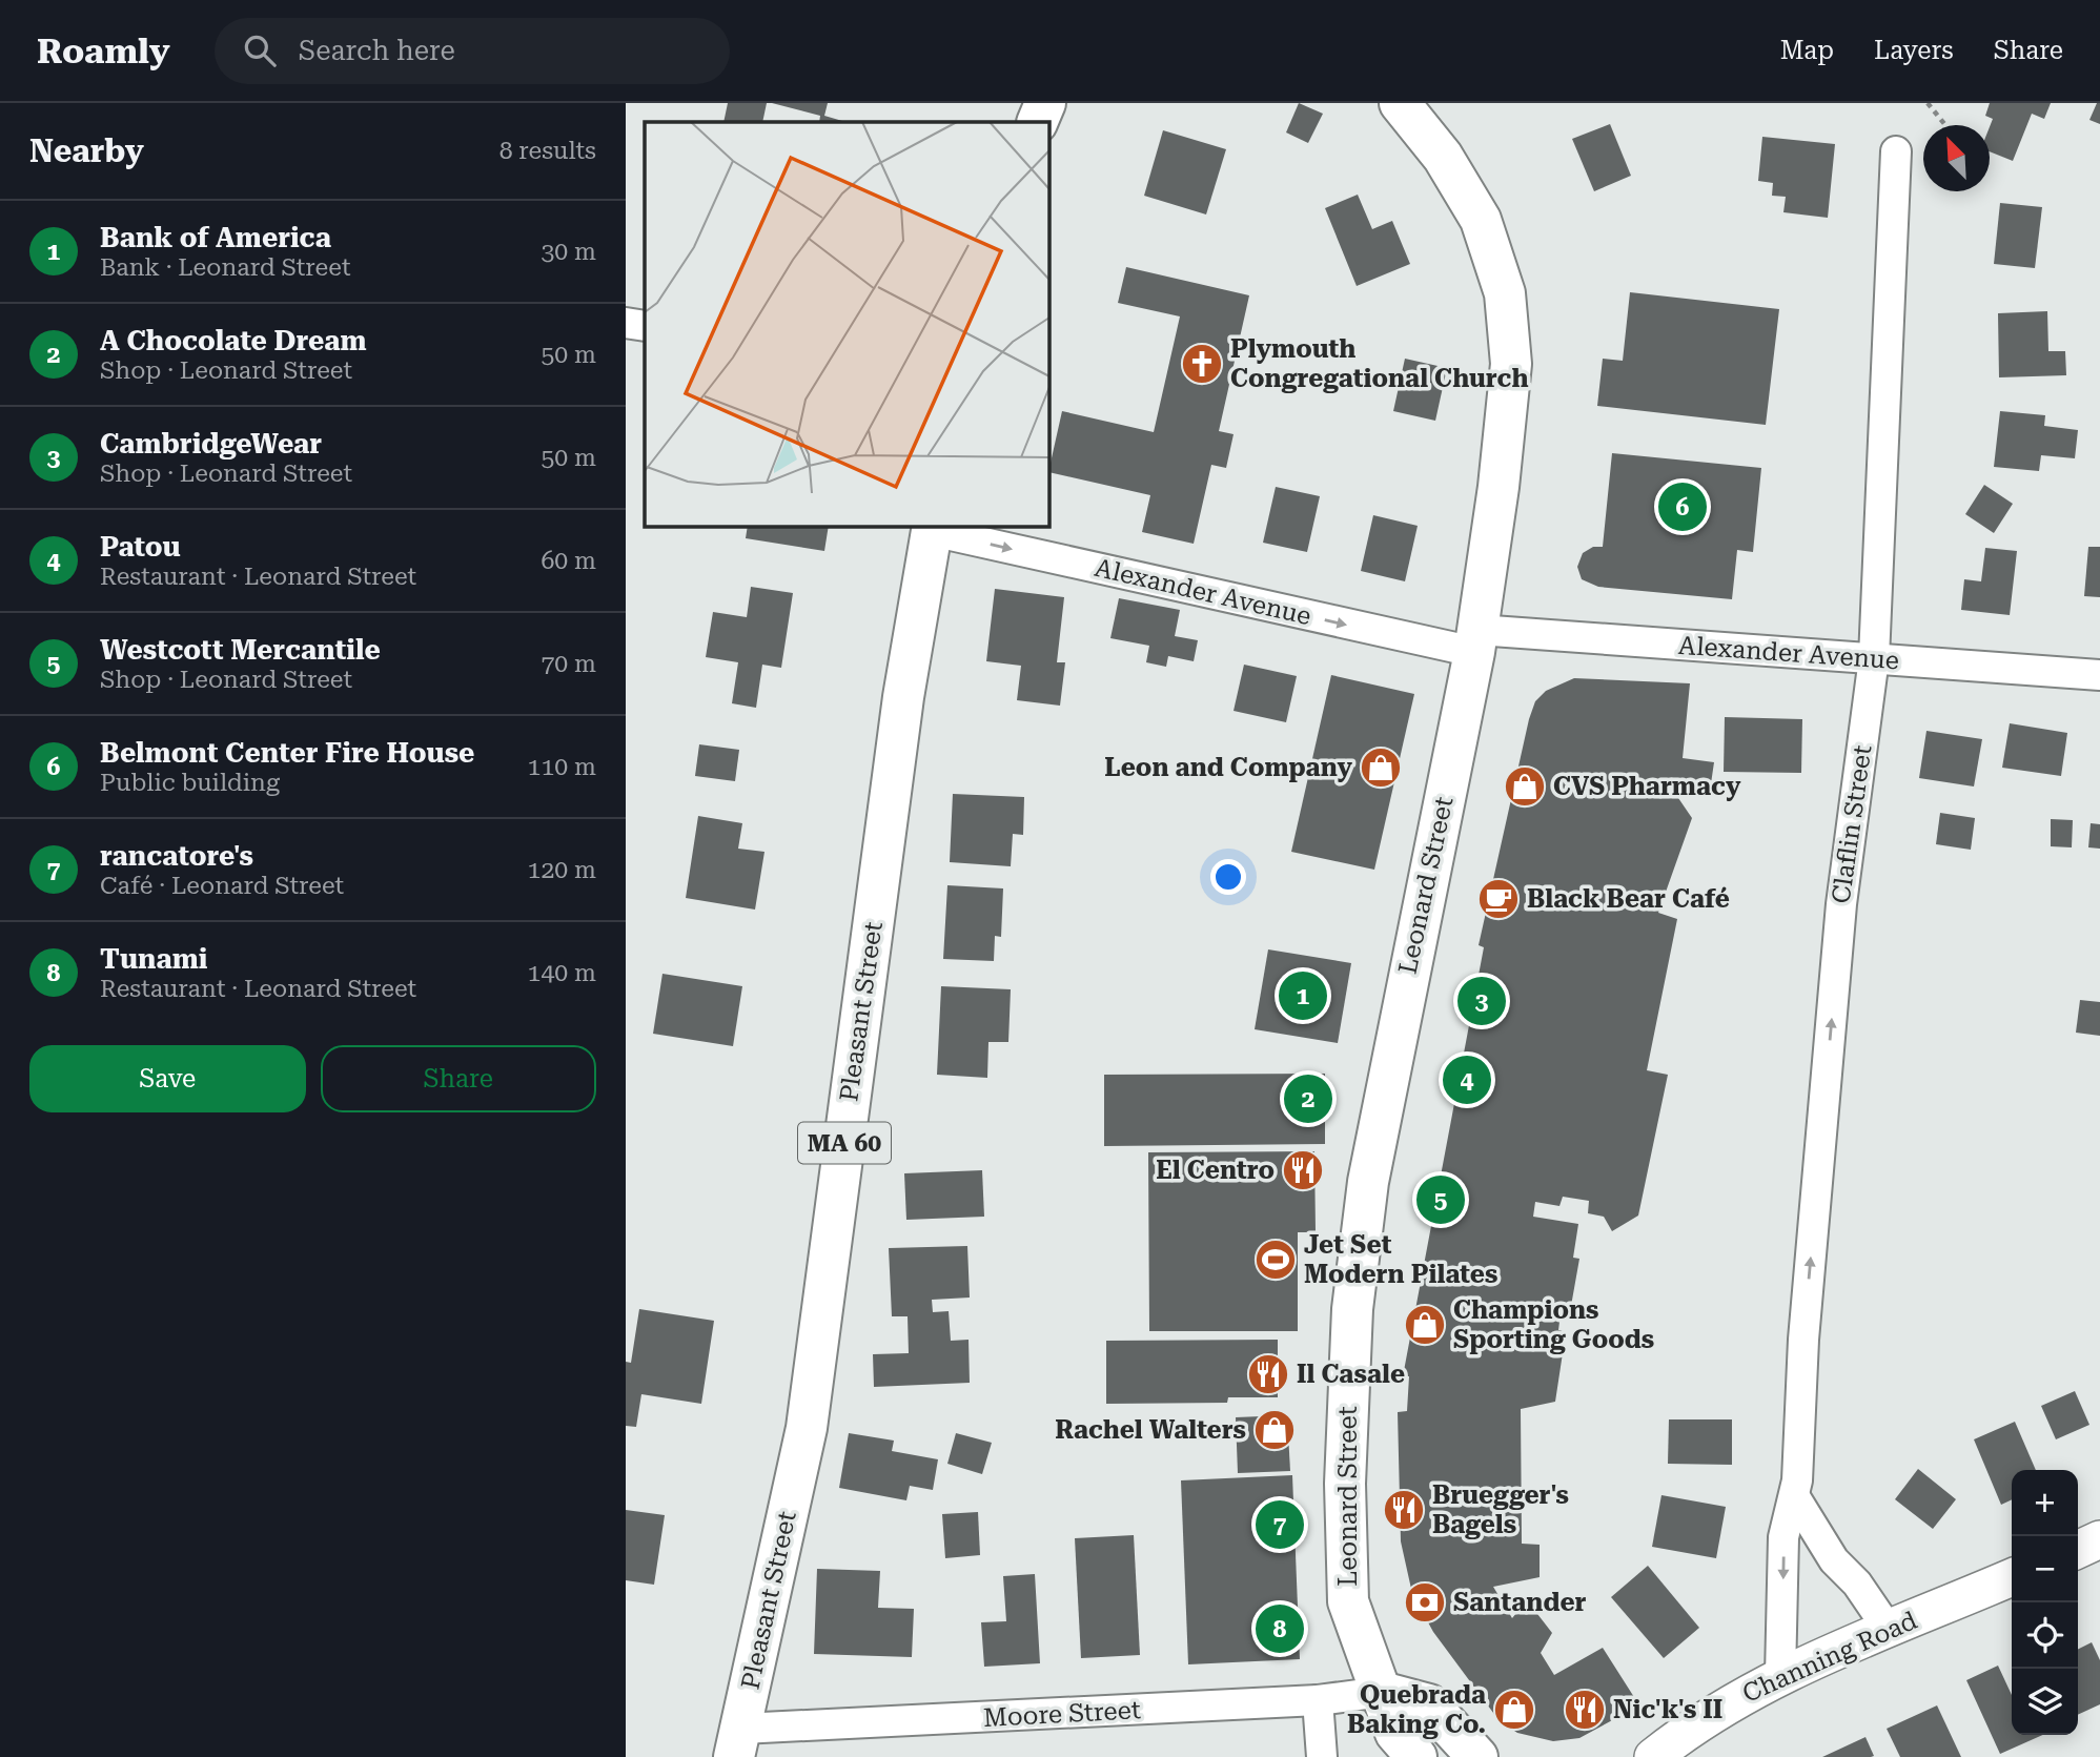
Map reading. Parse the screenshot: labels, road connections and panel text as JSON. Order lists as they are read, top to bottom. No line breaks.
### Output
{"streets":{"main road":["Leonard Street","Pleasant Street","MA 60"],"street":["Alexander Avenue","Claflin Street","Channing Road","Moore Street"]},"crossings":[["Alexander Avenue","Claflin Street"],["Alexander Avenue","Leonard Street"],["Alexander Avenue","Pleasant Street"],["Claflin Street","Channing Road"],["Leonard Street","Moore Street"],["Pleasant Street","Moore Street"]],"one_way":["Alexander Avenue"],"places":{"church":["Plymouth Congregational Church"],"shop":["Leon and Company","CVS Pharmacy","Champions Sporting Goods","Rachel Walters","Quebrada Baking Co."],"cafe":["Black Bear Café"],"restaurant":["El Centro","Il Casale","Bruegger's Bagels","Nic'k's II"],"sports":["Jet Set Modern Pilates"],"bank":["Santander"]},"north":"top left","page":{"header":"Roamly","search":"Search here","nav":["Map","Layers","Share"],"heading":["Nearby","8 results"],"list":[{"mark":"1","name":"Bank of America","note":"Bank · Leonard Street","value":"30 m"},{"mark":"2","name":"A Chocolate Dream","note":"Shop · Leonard Street","value":"50 m"},{"mark":"3","name":"CambridgeWear","note":"Shop · Leonard Street","value":"50 m"},{"mark":"4","name":"Patou","note":"Restaurant · Leonard Street","value":"60 m"},{"mark":"5","name":"Westcott Mercantile","note":"Shop · Leonard Street","value":"70 m"},{"mark":"6","name":"Belmont Center Fire House","note":"Public building","value":"110 m"},{"mark":"7","name":"rancatore's","note":"Café · Leonard Street","value":"120 m"},{"mark":"8","name":"Tunami","note":"Restaurant · Leonard Street","value":"140 m"}],"pins":["6","1","3","4","2","5","7","8"],"buttons":["Save","Share"],"map_buttons":["+","−"]}}
